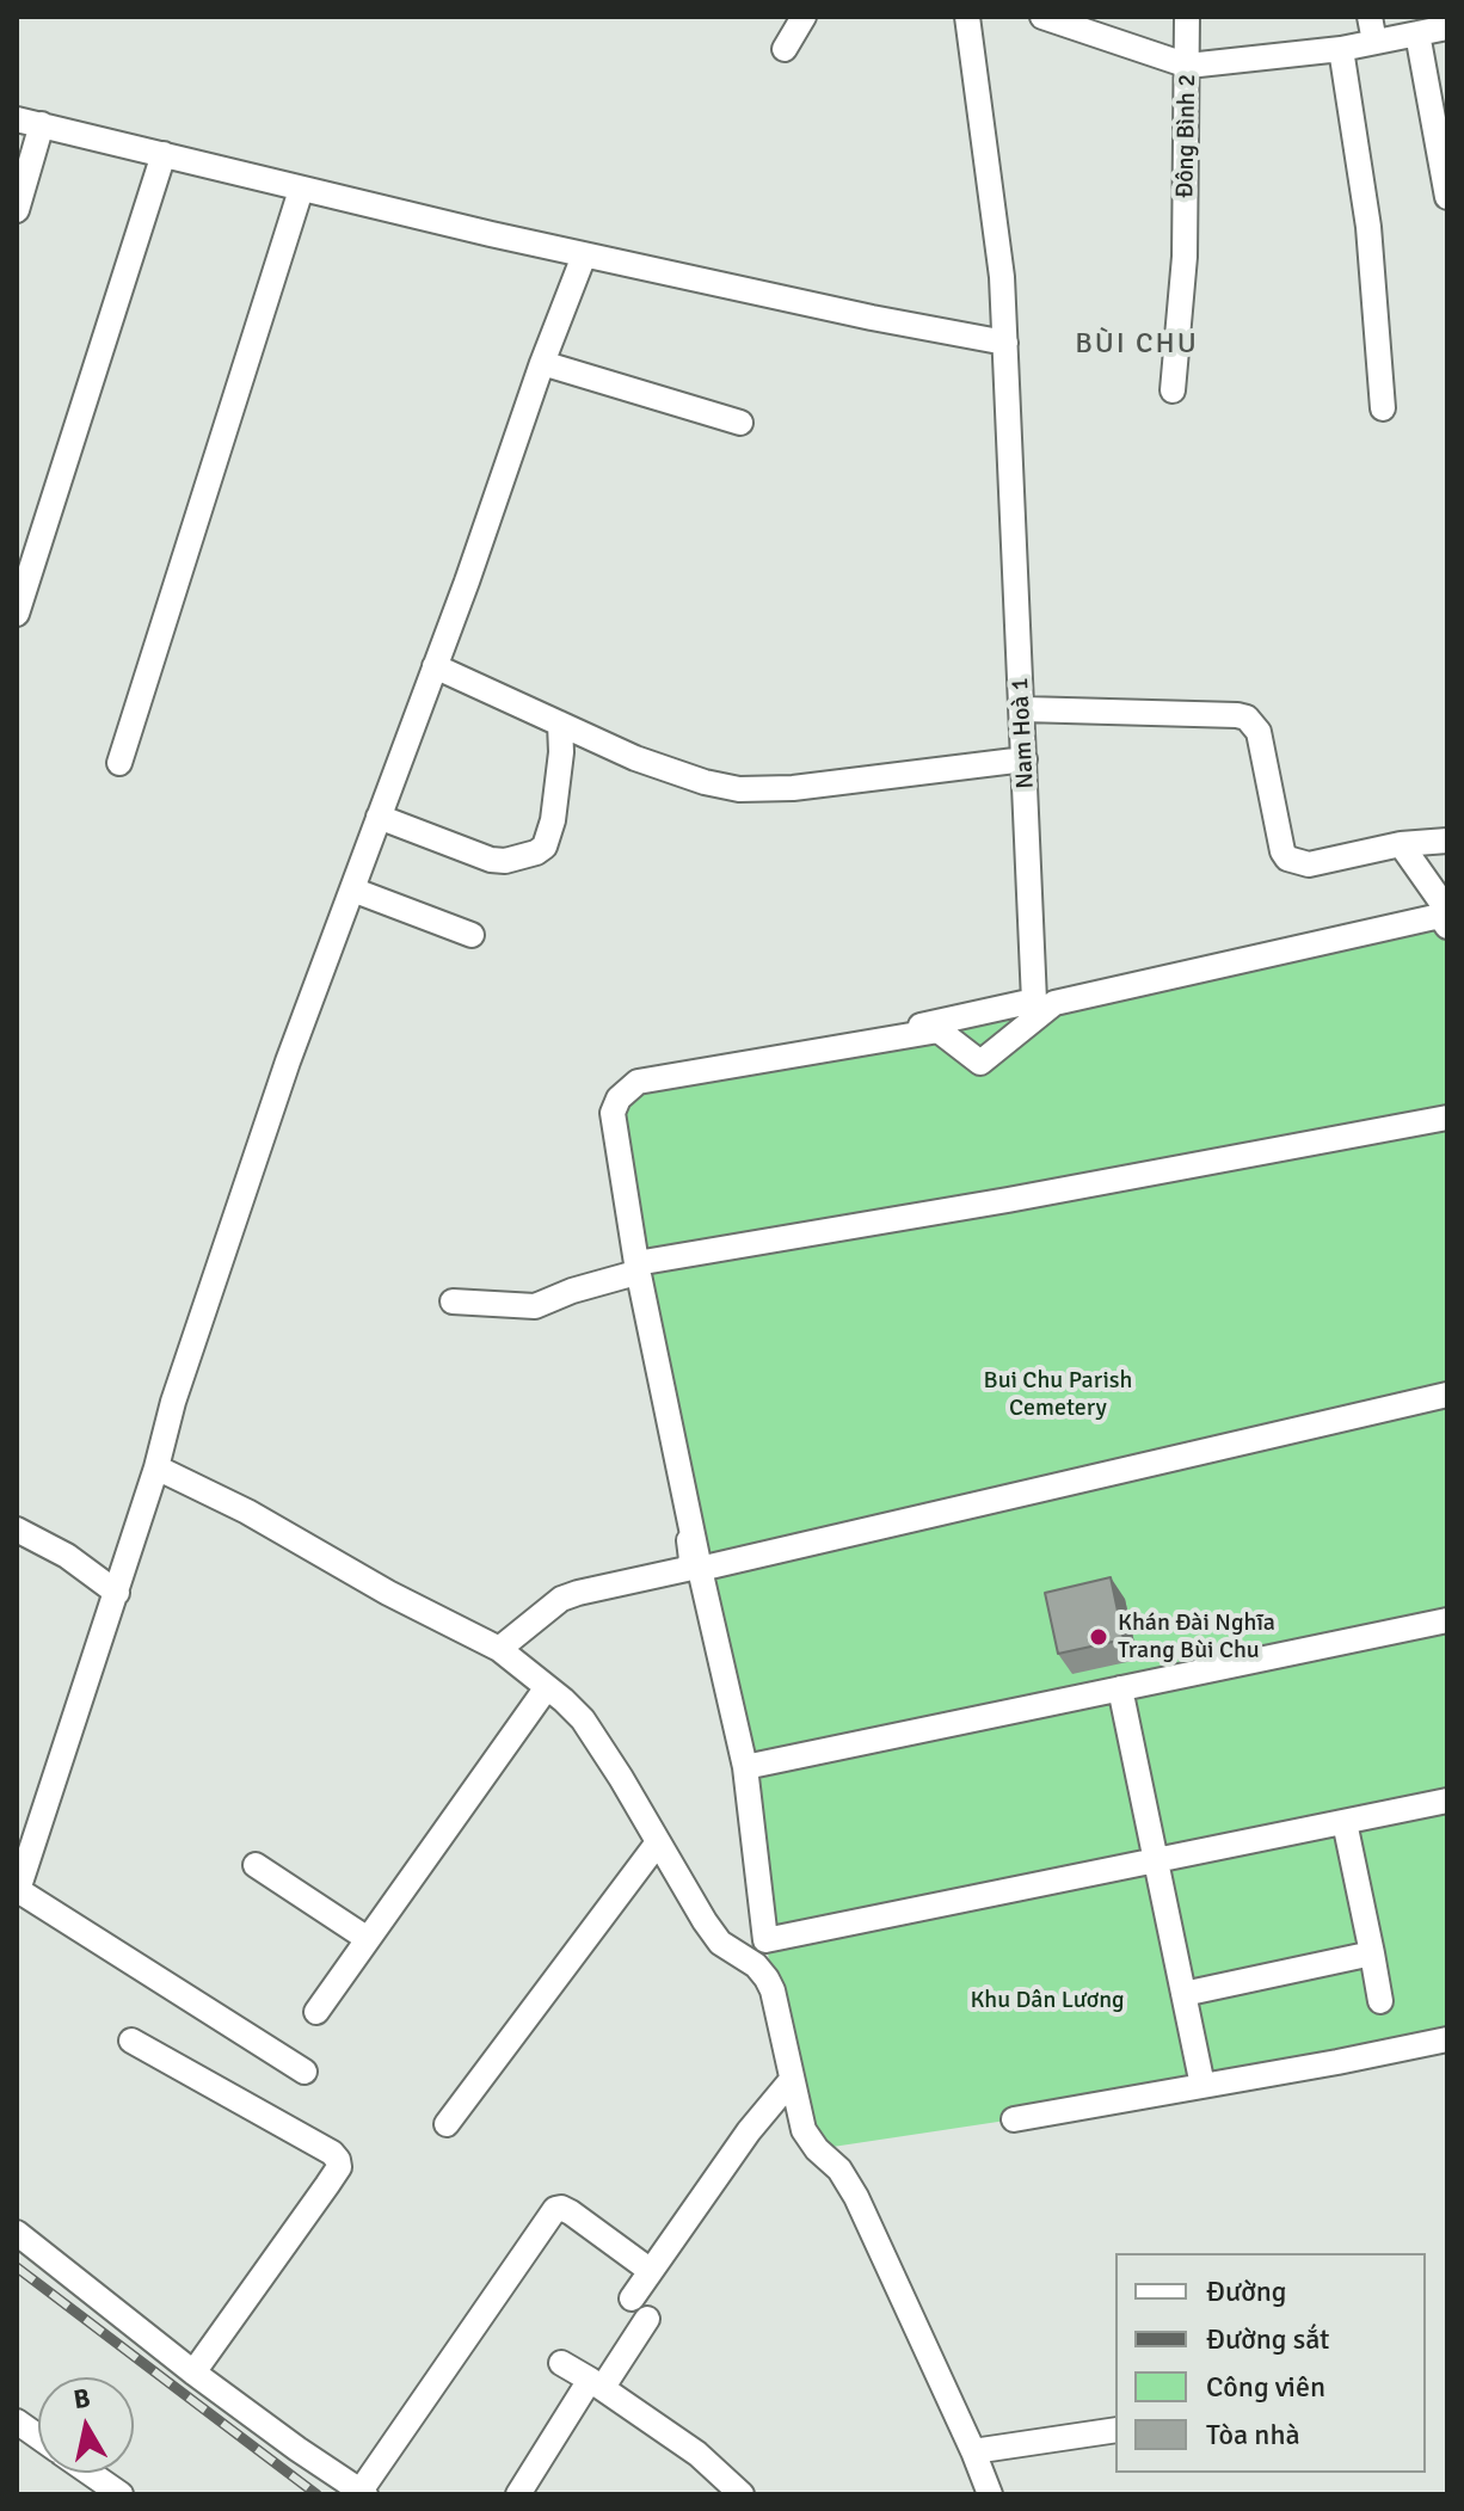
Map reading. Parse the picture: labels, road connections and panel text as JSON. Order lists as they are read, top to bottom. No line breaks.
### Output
{"streets":{"street":["Đông Bình 2","Nam Hoà 1"]},"districts":["BÙI CHU"],"parks":["Bui Chu Parish Cemetery","Khu Dân Lương"],"places":["Khán Đài Nghĩa Trang Bùi Chu"],"legend":["Đường","Đường sắt","Công viên","Tòa nhà"],"north":"top"}
